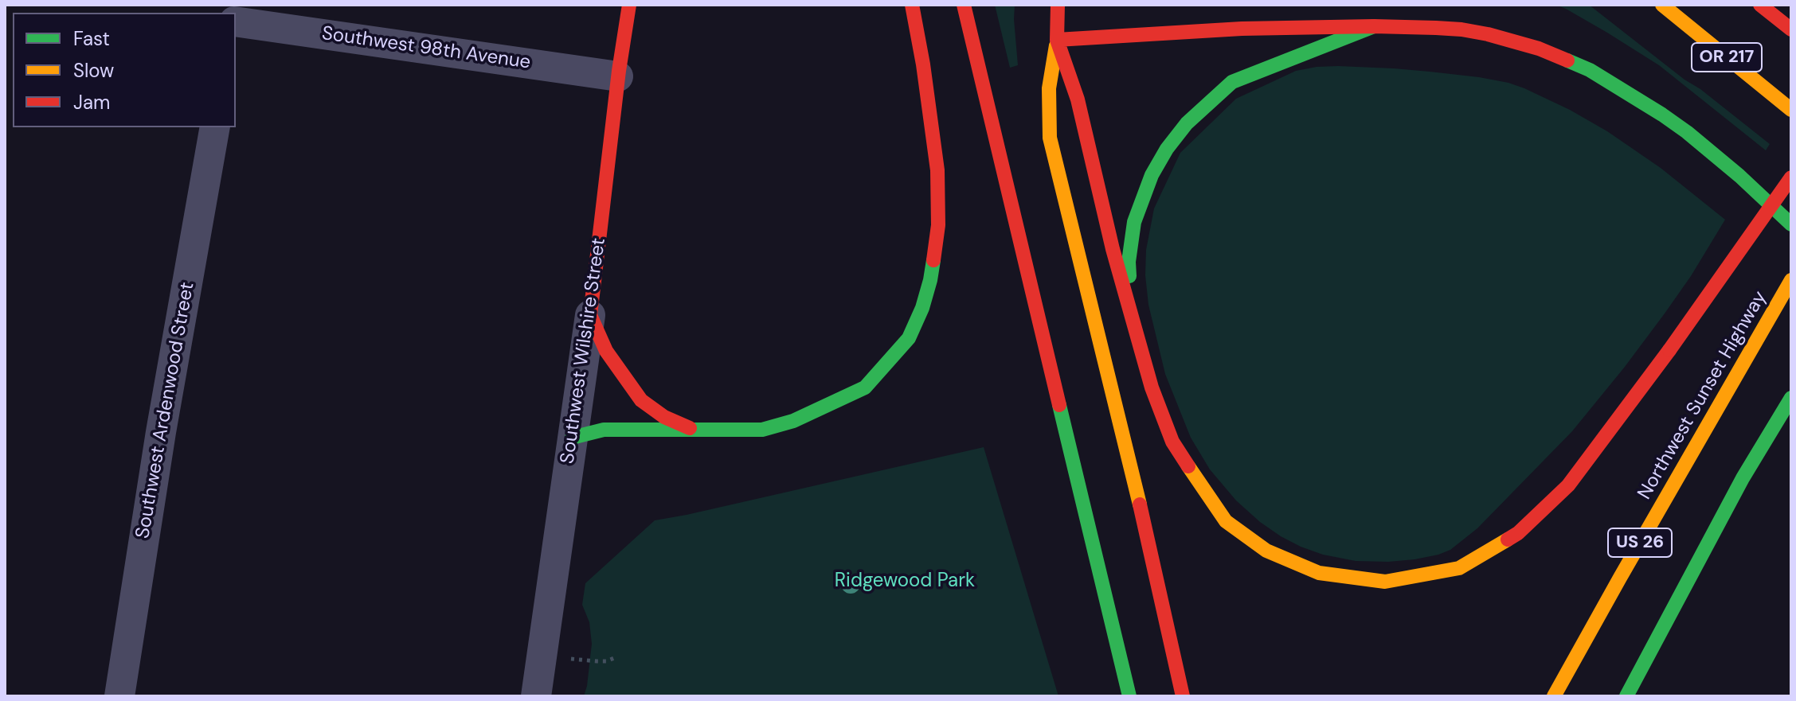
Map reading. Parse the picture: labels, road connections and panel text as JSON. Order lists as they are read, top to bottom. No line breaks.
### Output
{"streets":{"main road":["OR 217","Southwest Wilshire Street","Northwest Sunset Highway","US 26"],"street":["Southwest 98th Avenue","Southwest Ardenwood Street"]},"crossings":[["Southwest 98th Avenue","Southwest Wilshire Street"]],"parks":["Ridgewood Park"],"legend":["Fast","Slow","Jam"]}
